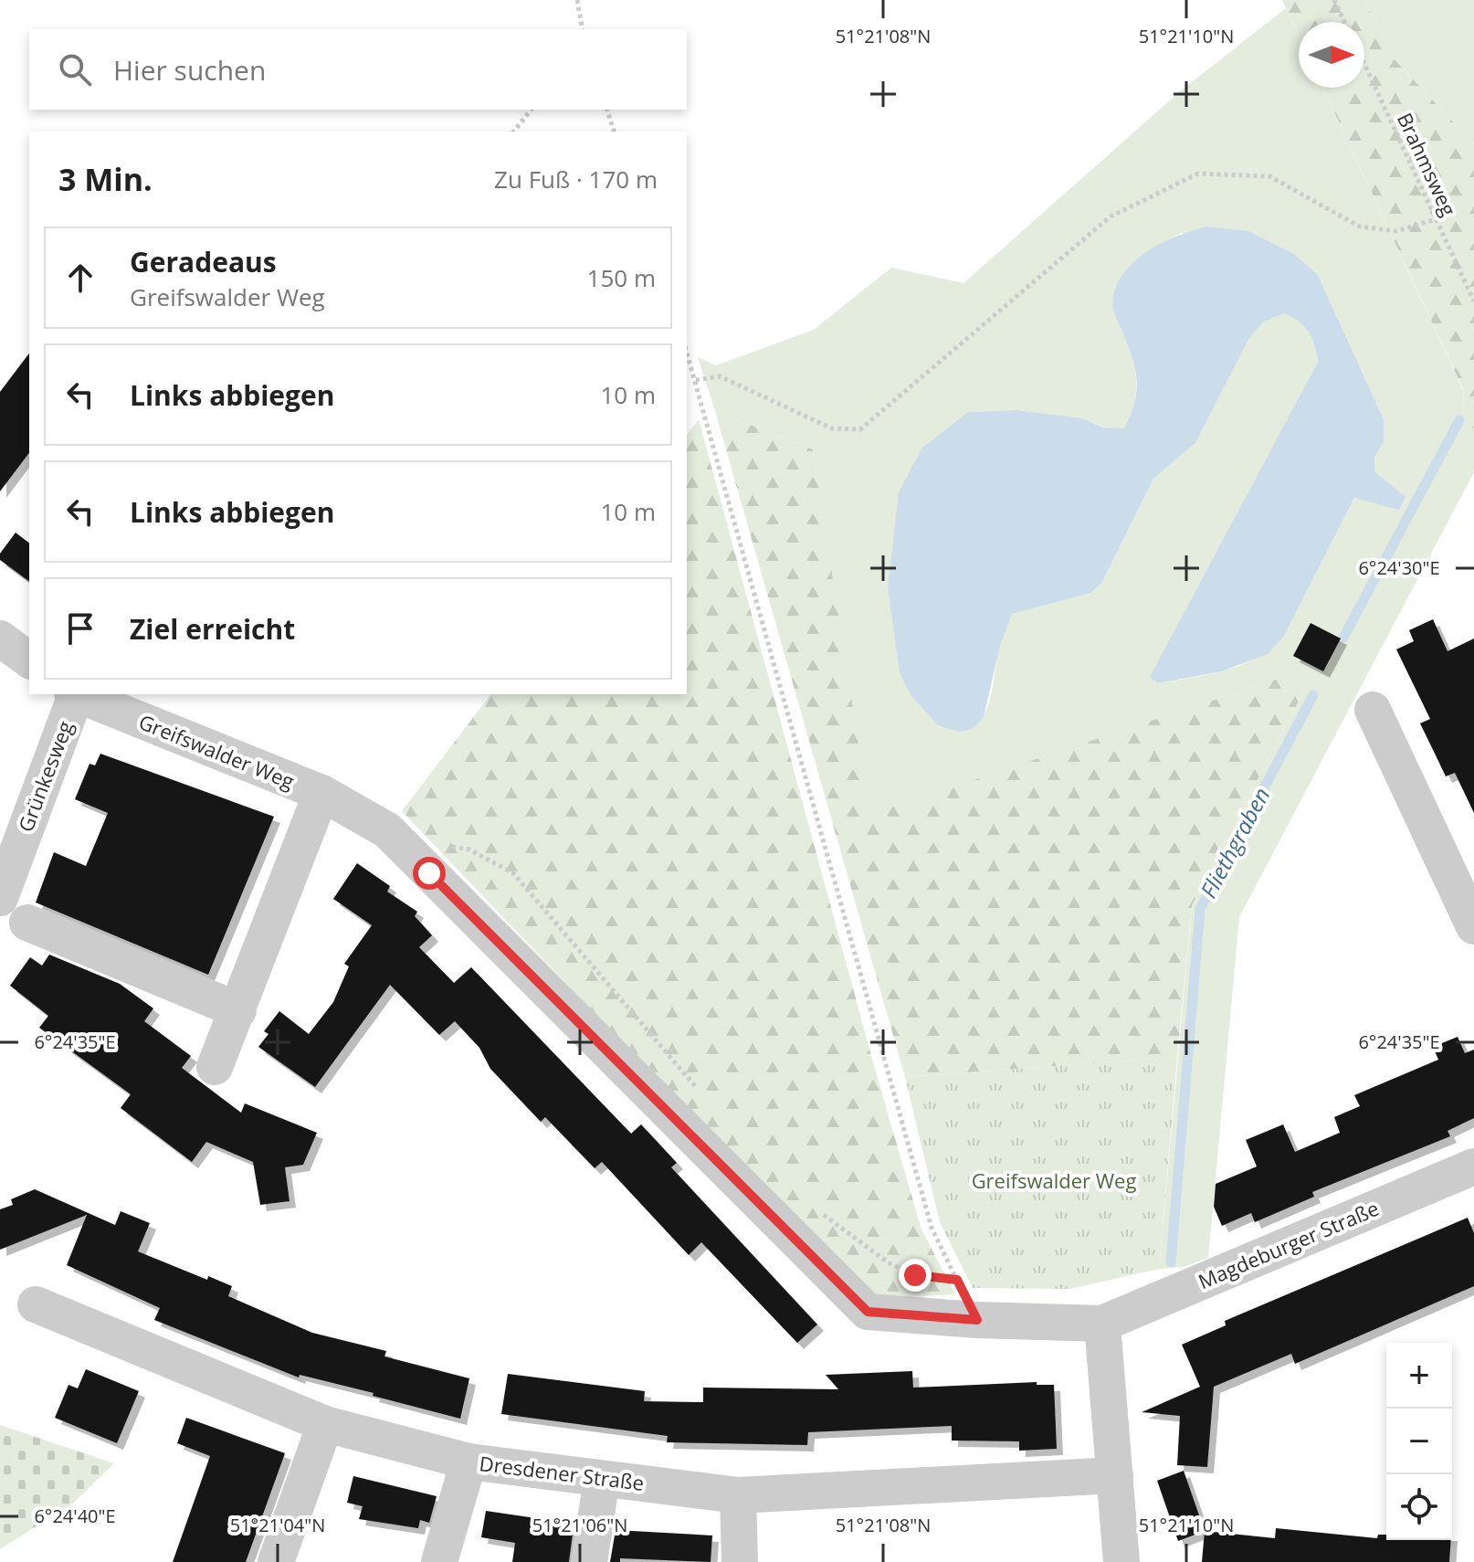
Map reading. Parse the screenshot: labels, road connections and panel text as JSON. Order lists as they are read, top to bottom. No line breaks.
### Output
{"streets":{"street":["Greifswalder Weg","Grünkesweg","Magdeburger Straße","Dresdener Straße"],"path":["Brahmsweg"]},"crossings":[["Greifswalder Weg","Grünkesweg"],["Greifswalder Weg","Magdeburger Straße"]],"water":["Fliethgraben"],"parks":["Greifswalder Weg"],"north":"right","page":{"search":"Hier suchen","heading":["3 Min.","Zu Fuß · 170 m"],"list":[["Geradeaus","Greifswalder Weg","150 m"],["Links abbiegen","10 m"],["Links abbiegen","10 m"],"Ziel erreicht"],"map_buttons":["+","−"]},"coordinates":["51°21'08\"N","51°21'10\"N","6°24'30\"E","6°24'35\"E","6°24'40\"E","51°21'04\"N","51°21'06\"N"]}
